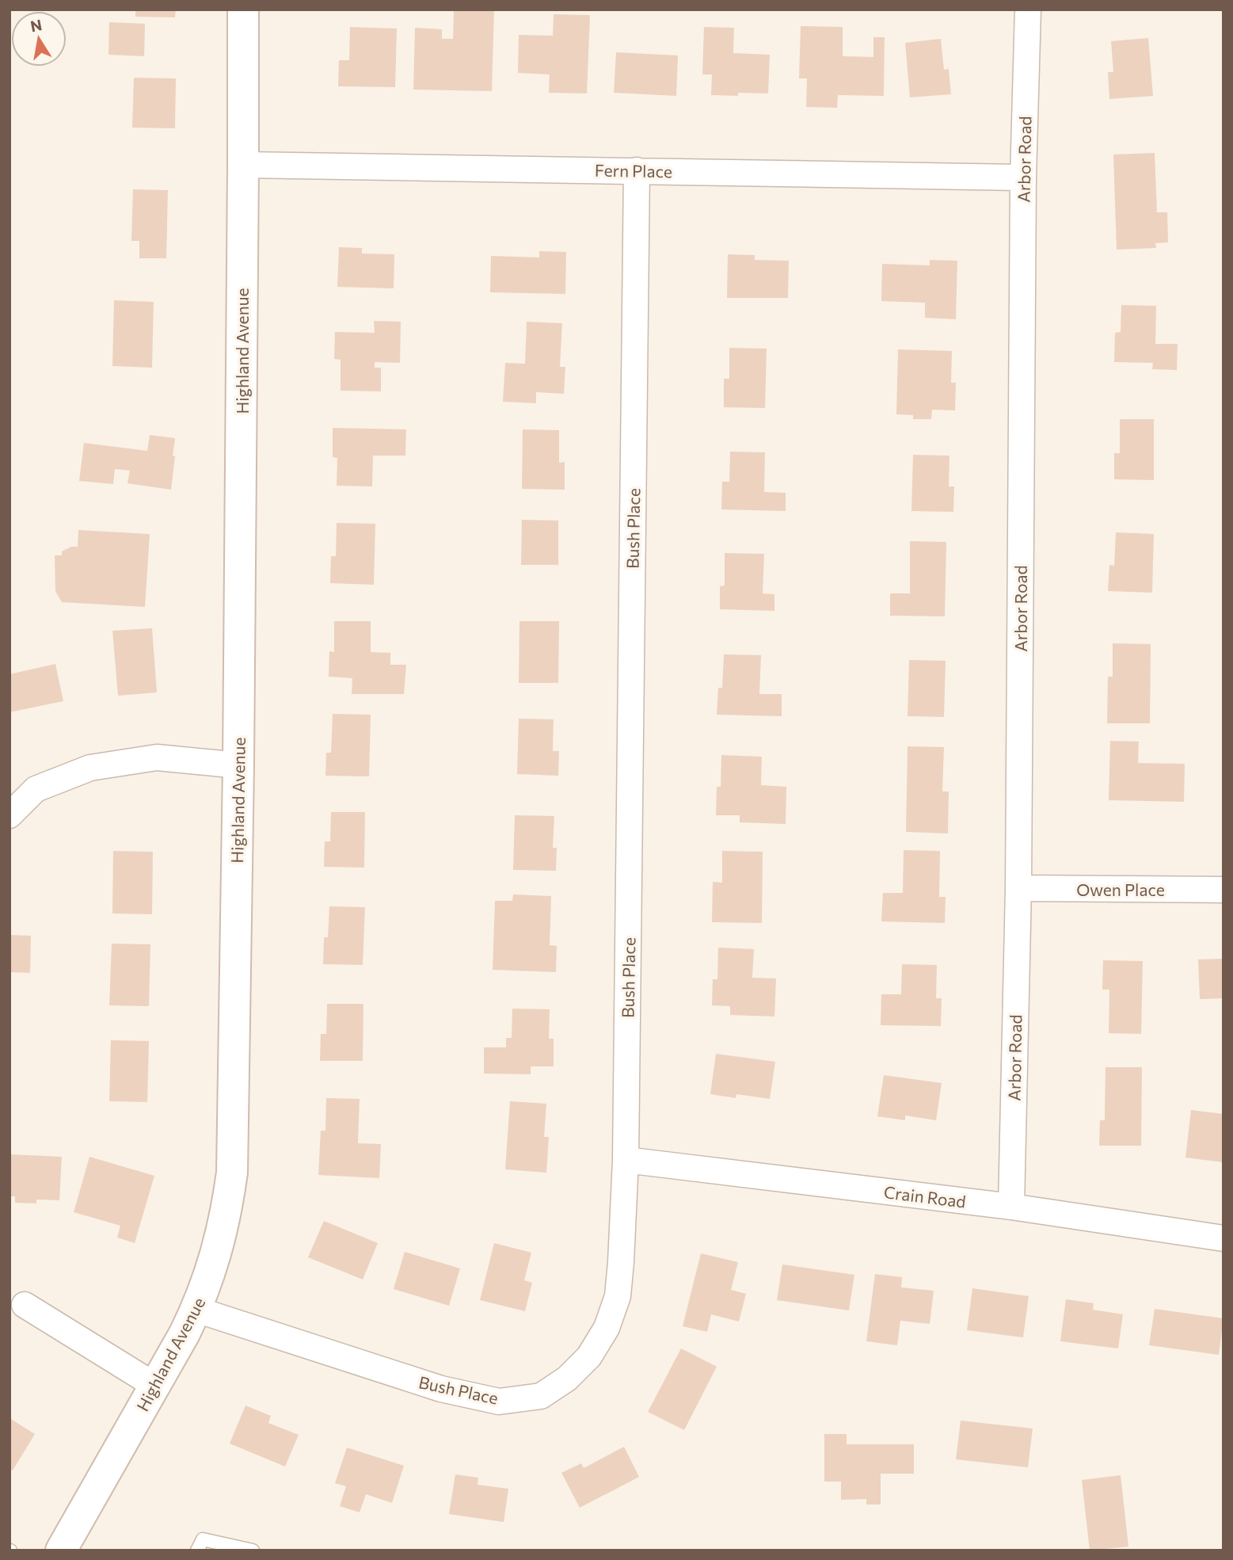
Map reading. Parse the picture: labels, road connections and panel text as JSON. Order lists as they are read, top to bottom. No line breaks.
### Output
{"streets":{"street":["Arbor Road","Fern Place","Highland Avenue","Bush Place","Owen Place","Crain Road"]},"crossings":[["Arbor Road","Fern Place"],["Arbor Road","Owen Place"],["Arbor Road","Crain Road"],["Fern Place","Highland Avenue"],["Fern Place","Bush Place"],["Highland Avenue","Bush Place"],["Bush Place","Crain Road"]],"north":"top"}
